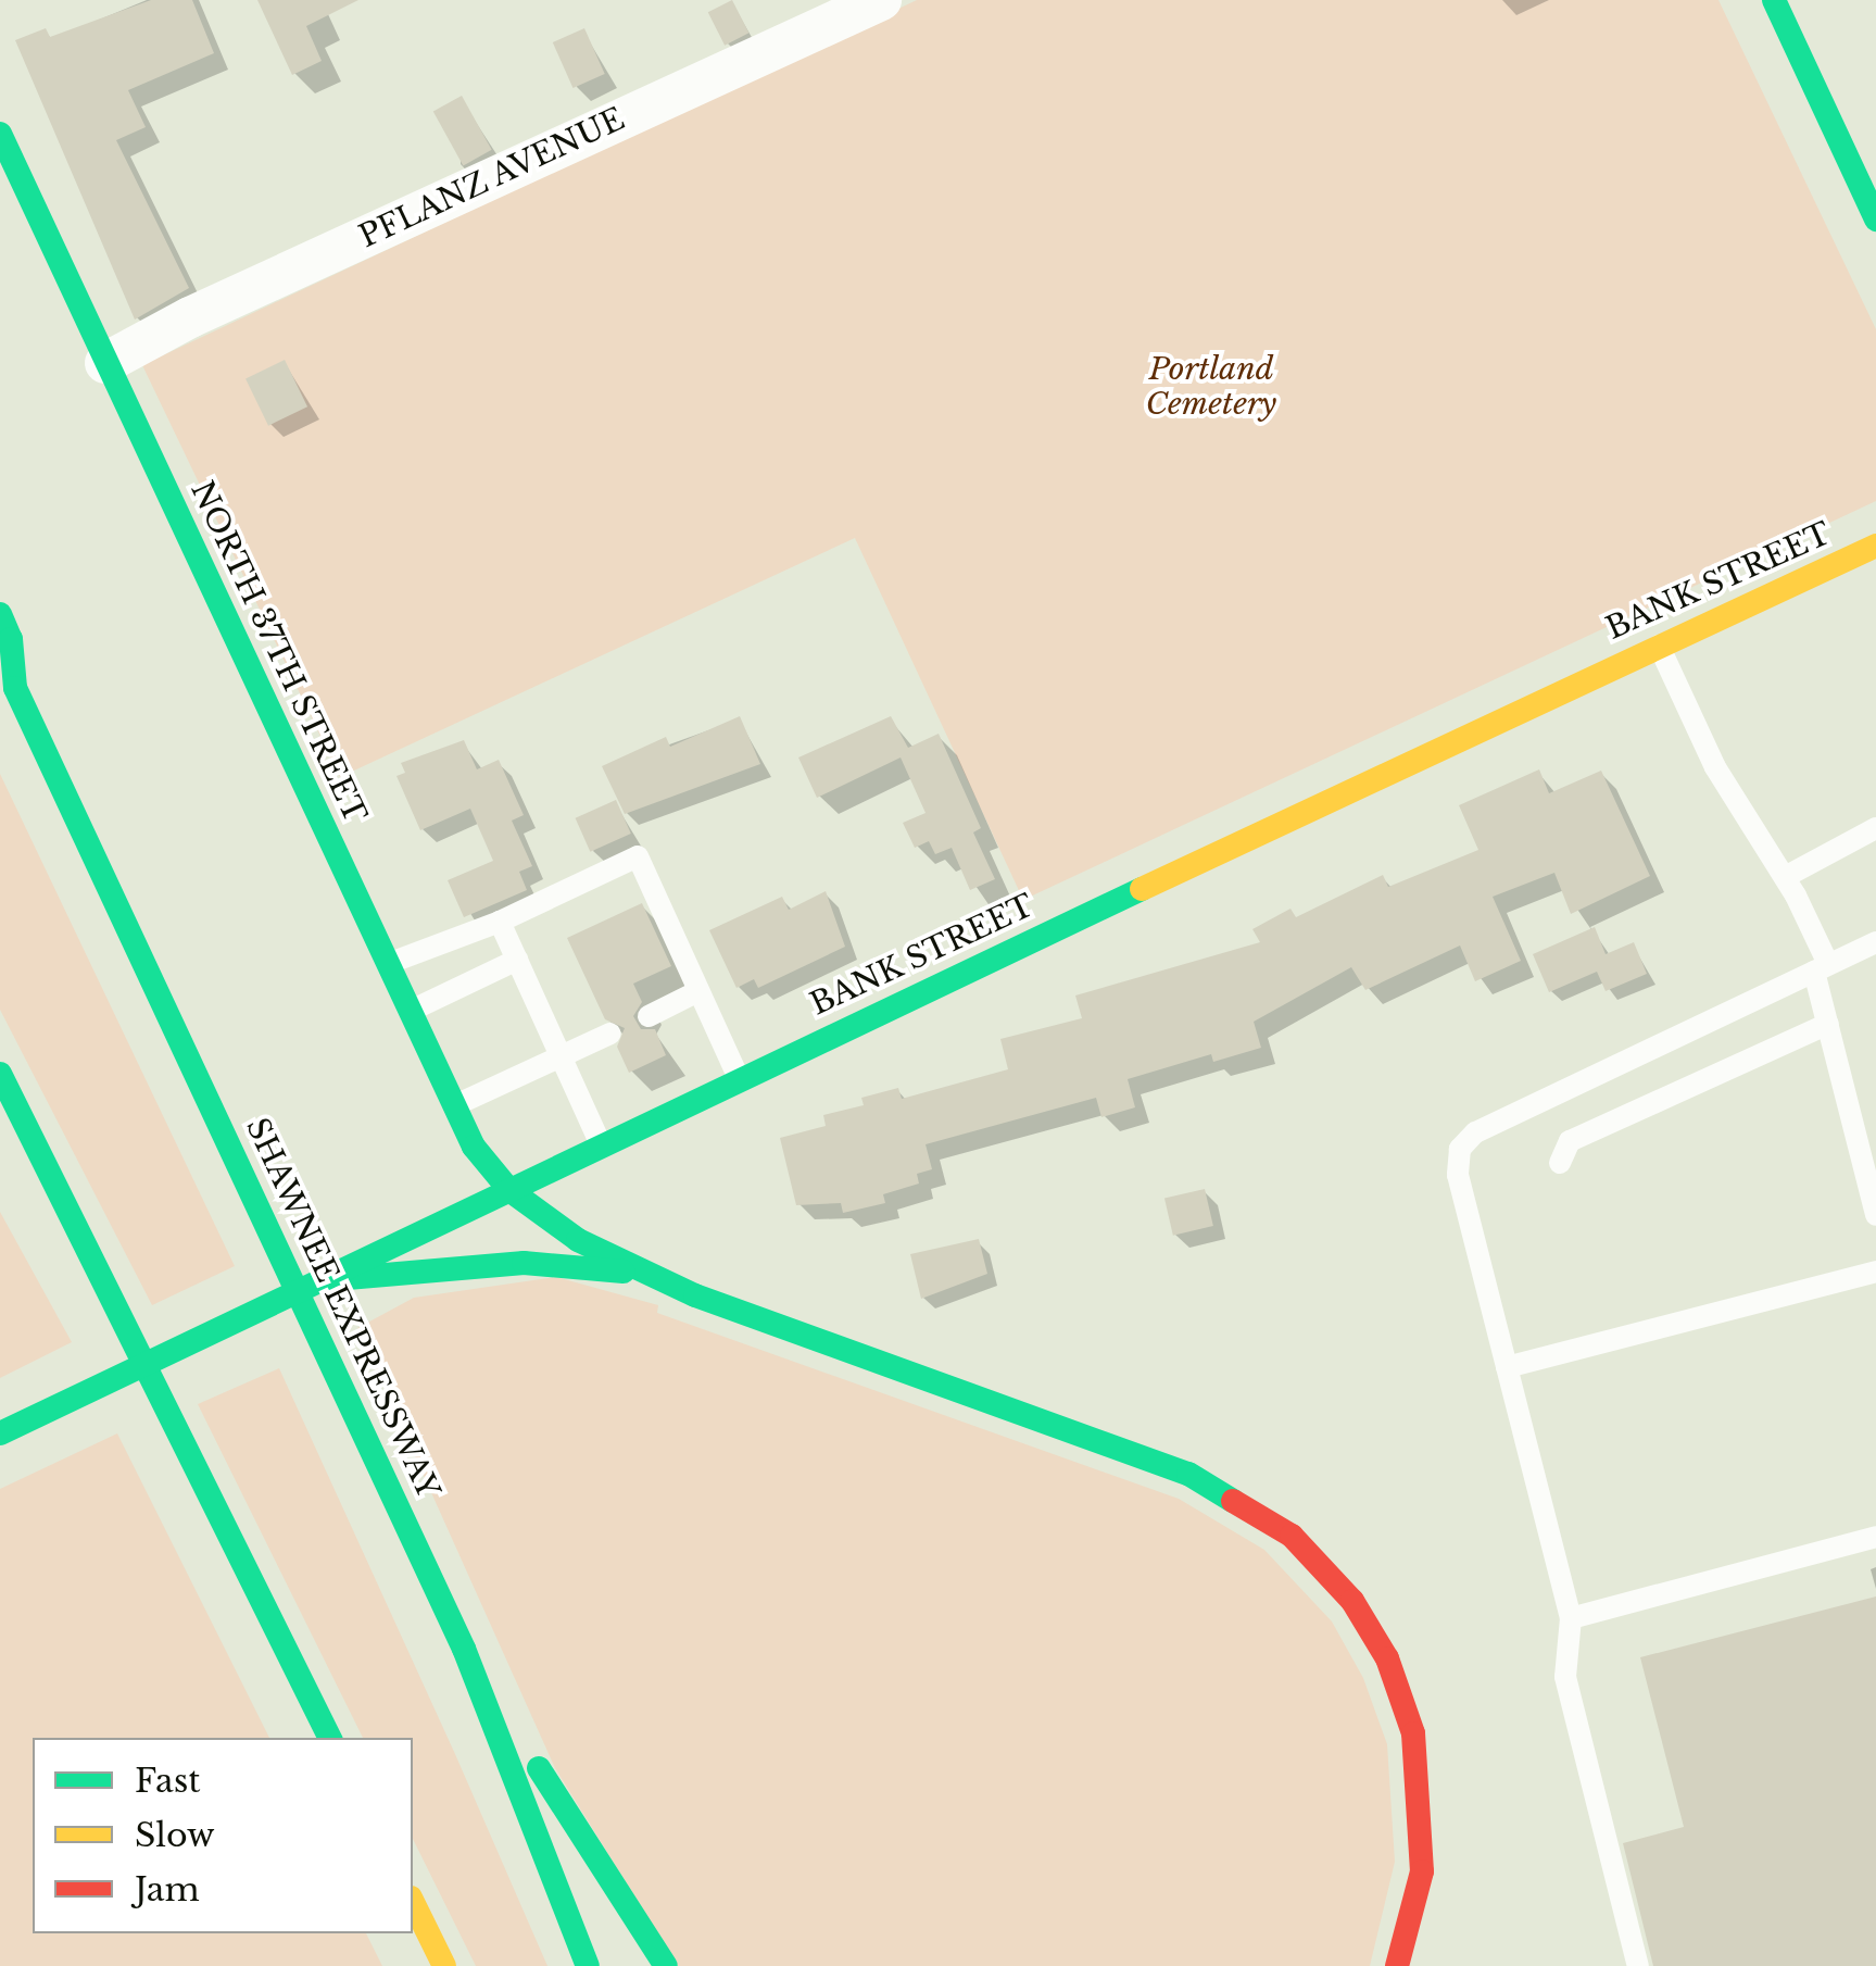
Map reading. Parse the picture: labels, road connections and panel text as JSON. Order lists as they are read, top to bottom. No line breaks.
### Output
{"streets":{"main road":["BANK STREET","NORTH 37TH STREET","SHAWNEE EXPRESSWAY"],"street":["PFLANZ AVENUE"]},"crossings":[["PFLANZ AVENUE","NORTH 37TH STREET"],["BANK STREET","NORTH 37TH STREET"]],"parks":["Portland Cemetery"],"legend":["Fast","Slow","Jam"]}
